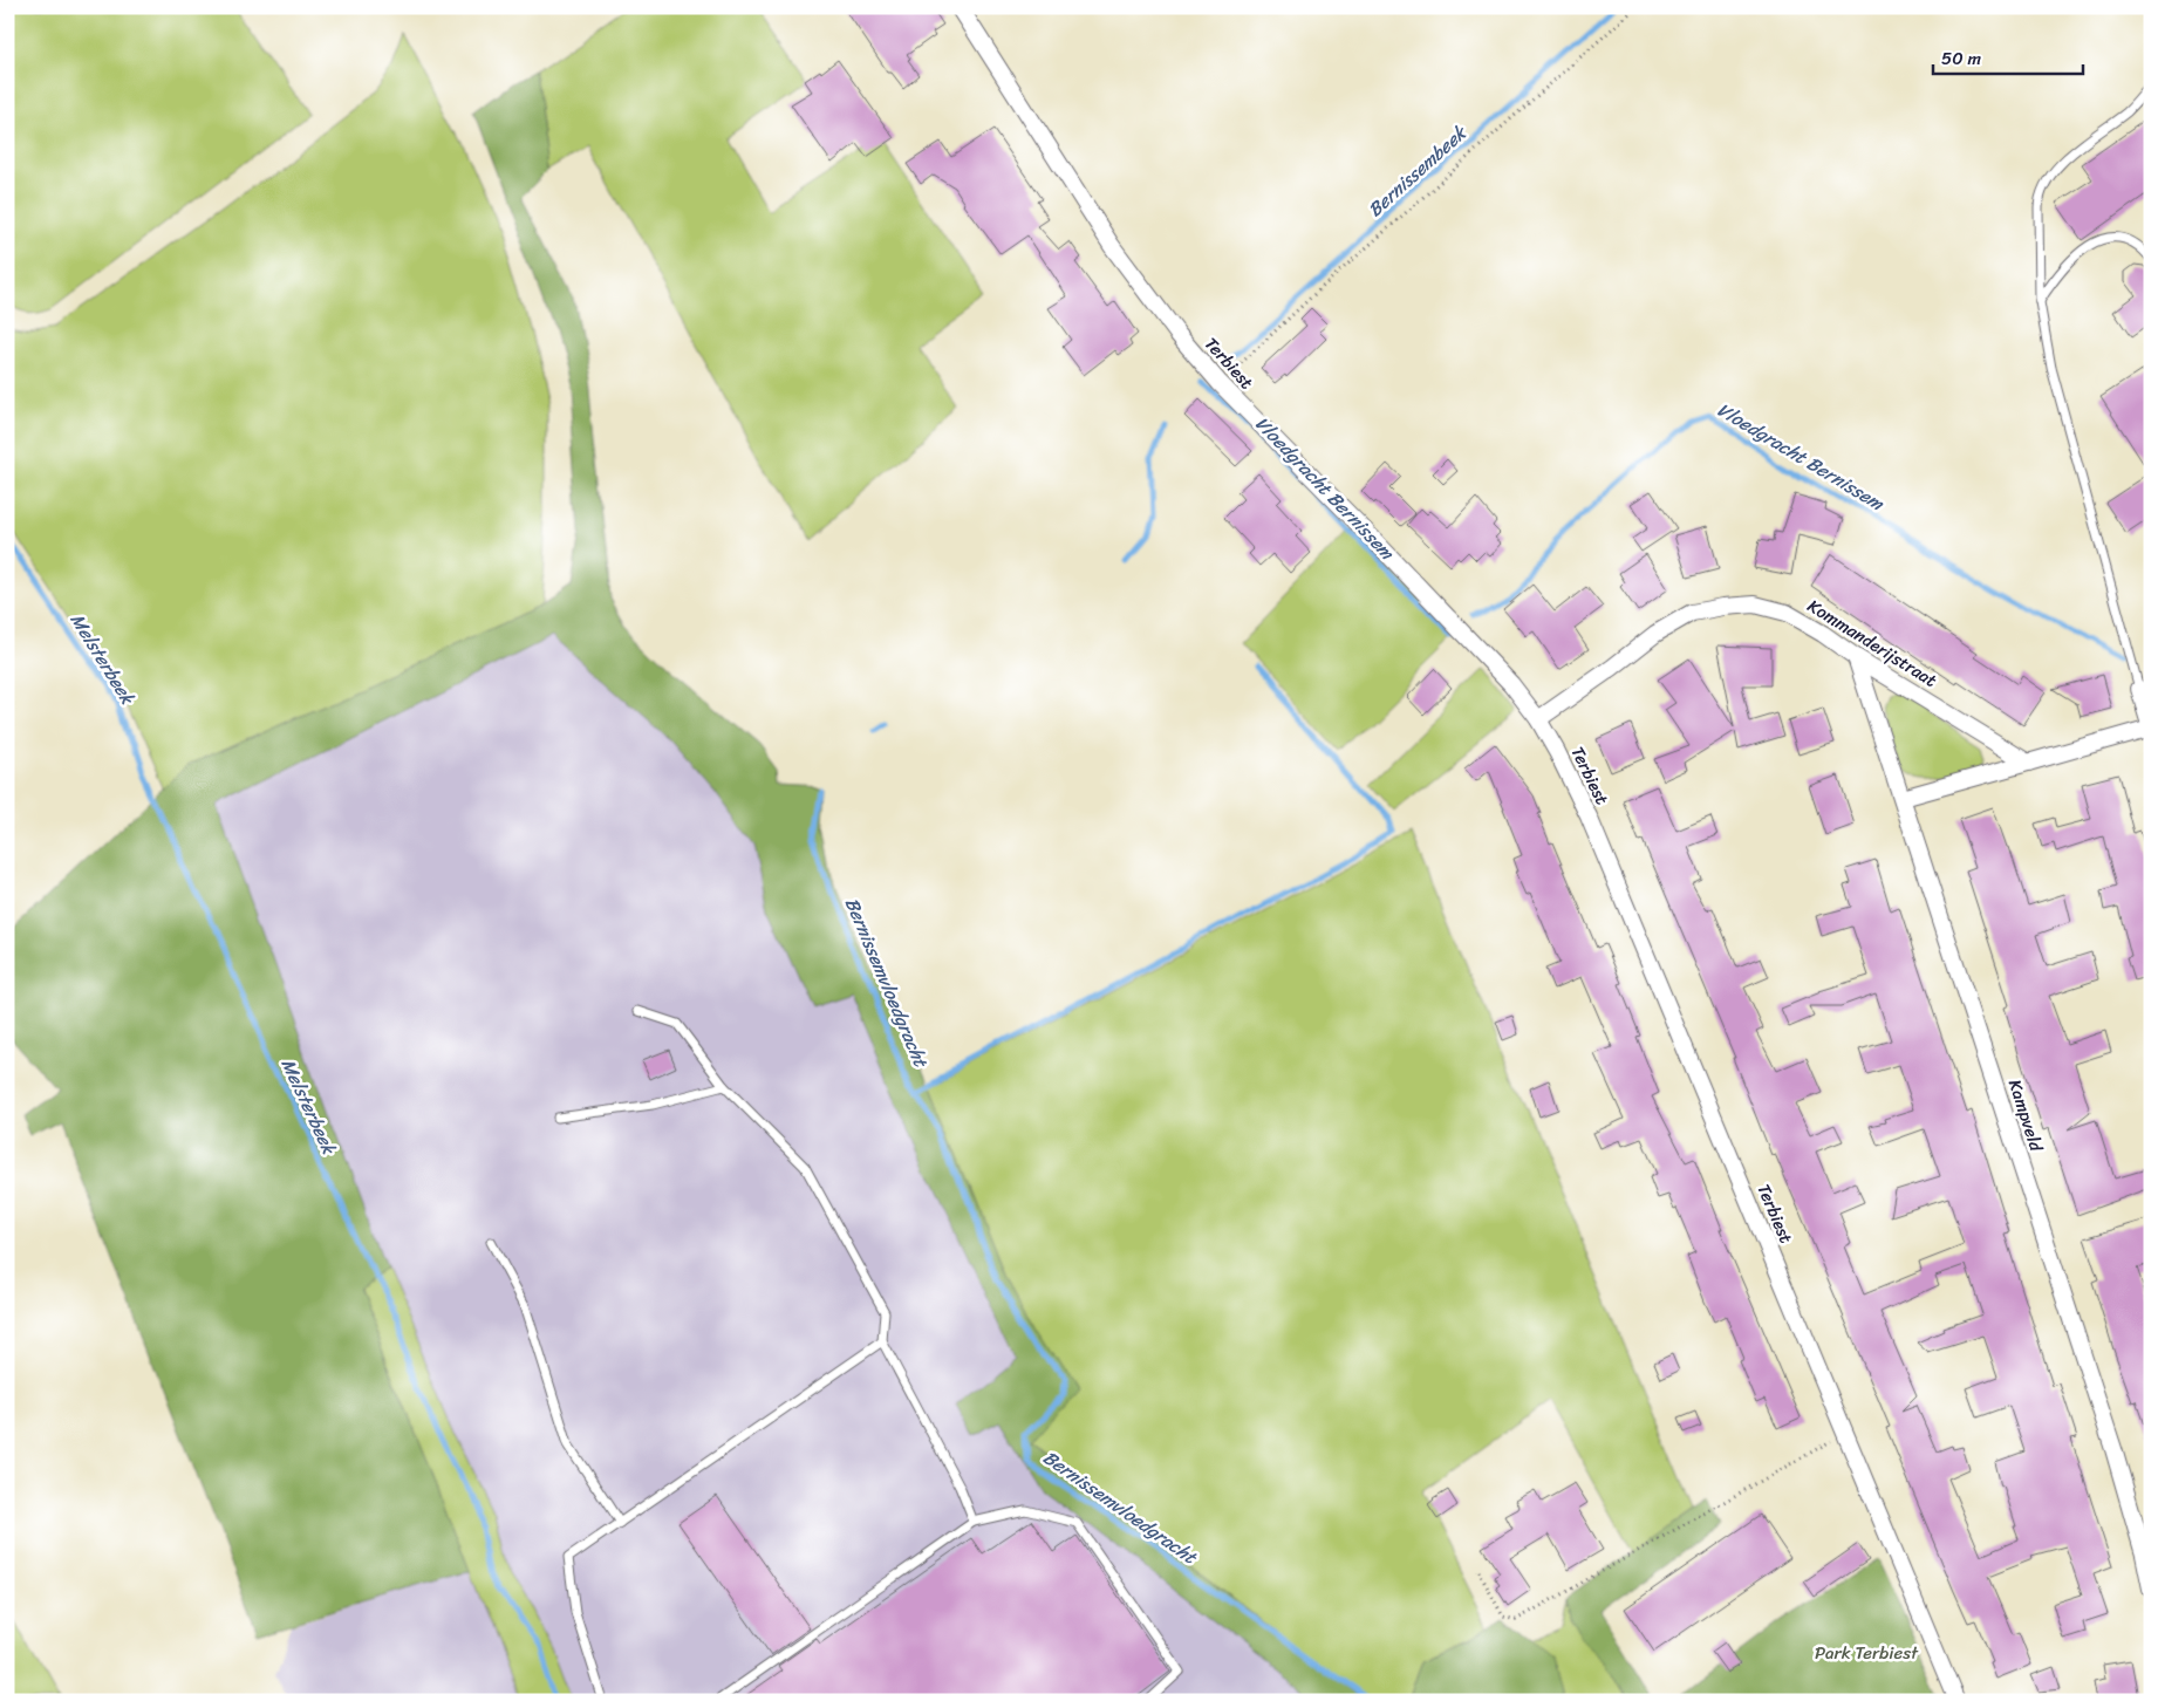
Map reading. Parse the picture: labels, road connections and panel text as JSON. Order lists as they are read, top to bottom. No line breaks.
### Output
{"streets":{"street":["Terbiest","Kommanderijstraat","Kampveld"]},"crossings":[["Terbiest","Kommanderijstraat"],["Kommanderijstraat","Kampveld"]],"water":["Bernissembeek","Vloedgracht Bernissem","Melsterbeek","Bernissemvloedgracht"],"parks":["Park Terbiest"],"scale_bar":"50 m"}
